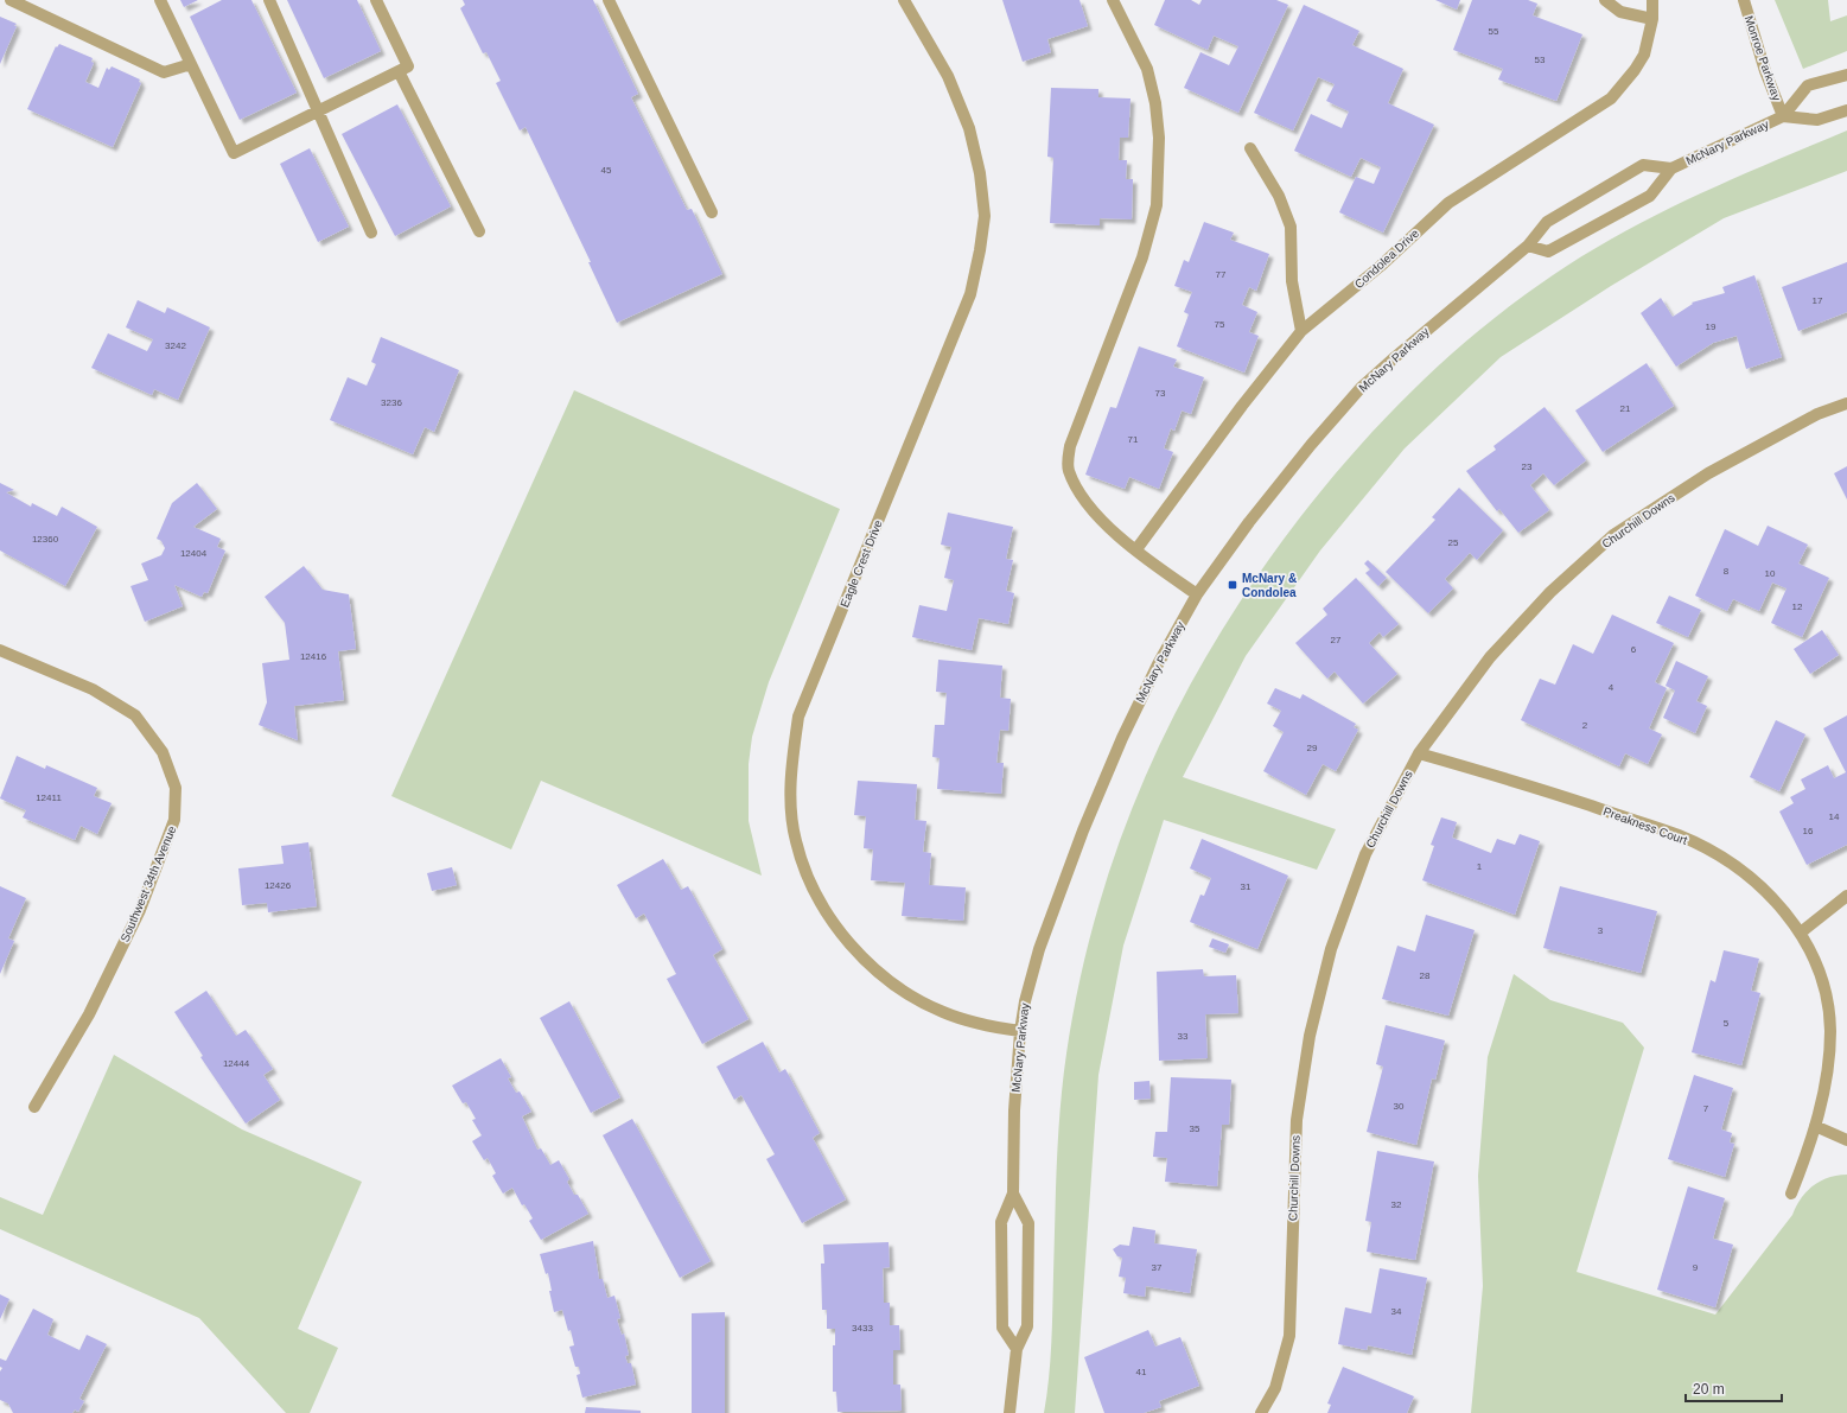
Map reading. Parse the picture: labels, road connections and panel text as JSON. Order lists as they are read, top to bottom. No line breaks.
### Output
{"streets":{"street":["Monroe Parkway","McNary Parkway","Condolea Drive","Churchill Downs","Eagle Crest Drive","Preakness Court","Southwest 34th Avenue"]},"crossings":[["Monroe Parkway","McNary Parkway"],["McNary Parkway","Eagle Crest Drive"],["Churchill Downs","Preakness Court"]],"places":{"transit":["McNary & Condolea"]},"house_numbers":["55","53","45","77","17","75","19","3242","73","3236","21","71","23","12360","25","12404","8","10","12","27","6","12416","4","2","29","12411","14","16","1","12426","31","3","28","5","33","12444","30","7","35","32","37","9","34","3433","41"],"scale_bar":"20 m"}
